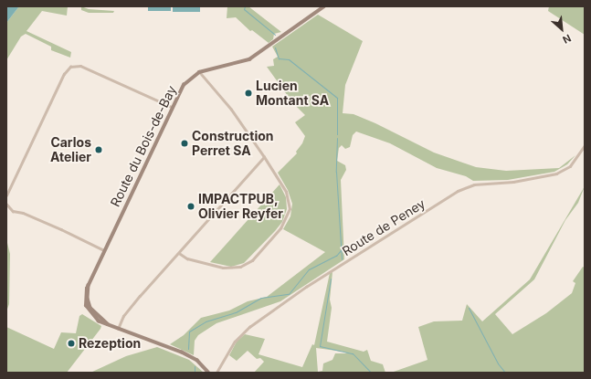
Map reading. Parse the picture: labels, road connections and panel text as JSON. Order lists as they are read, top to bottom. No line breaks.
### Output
{"streets":{"main road":["Route du Bois-de-Bay"],"street":["Route de Peney"]},"places":["Lucien Montant SA","Construction Perret SA","Carlos Atelier","IMPACTPUB, Olivier Reyfer","Rezeption"],"north":"bottom right"}
